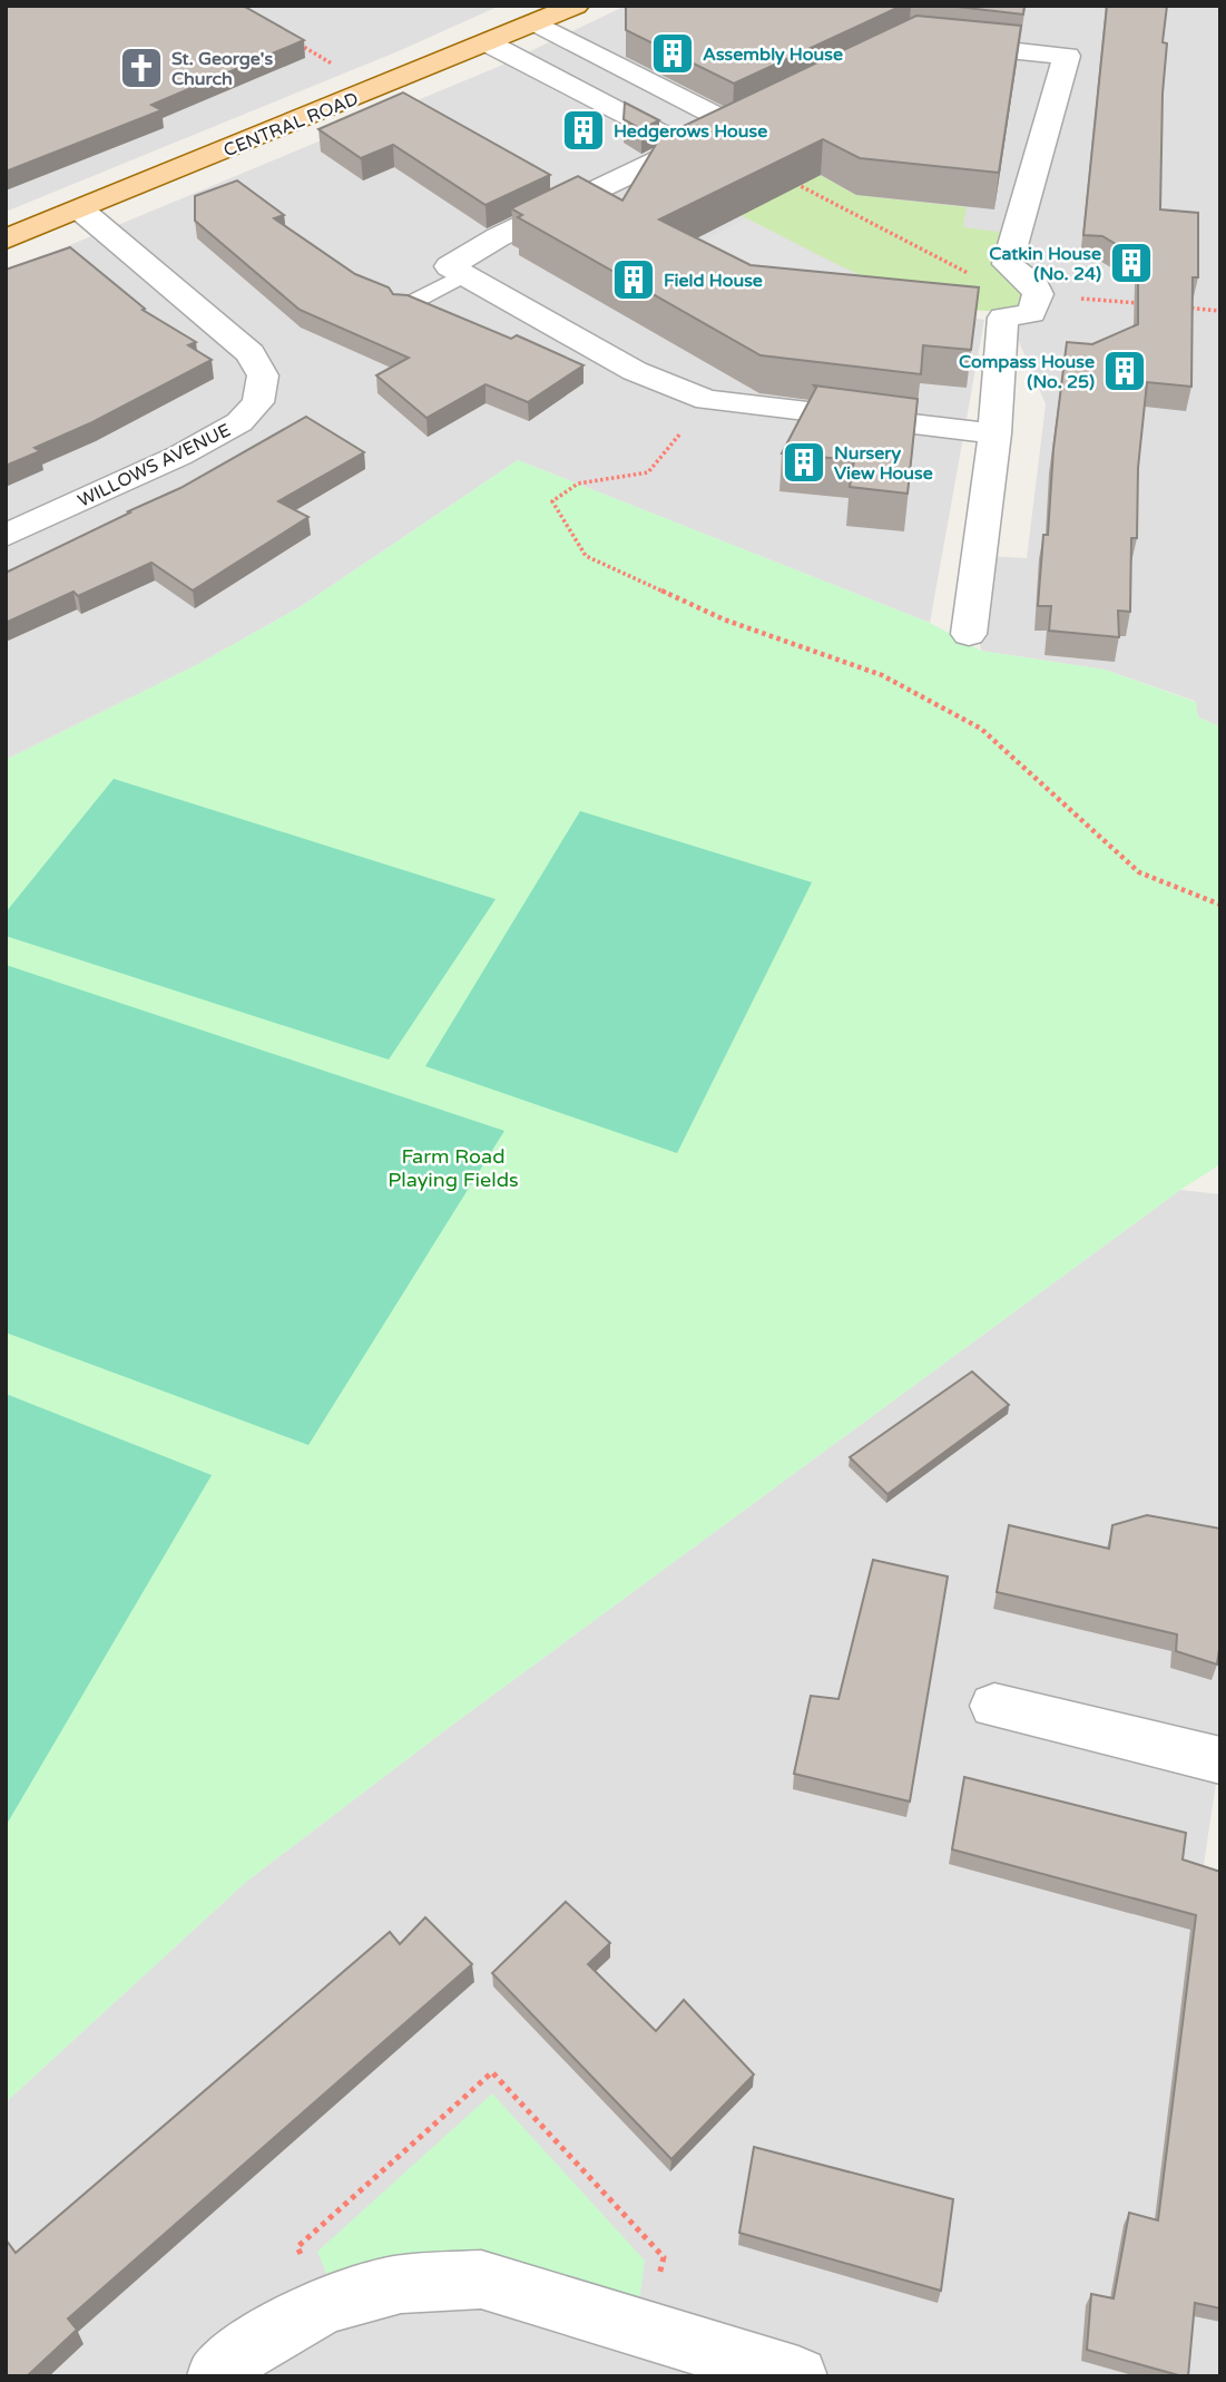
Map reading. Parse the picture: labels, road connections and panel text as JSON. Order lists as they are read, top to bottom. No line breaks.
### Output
{"streets":{"main road":["CENTRAL ROAD"],"street":["WILLOWS AVENUE"]},"crossings":[["CENTRAL ROAD","WILLOWS AVENUE"]],"parks":["Farm Road Playing Fields"],"places":{"building":["Assembly House","Hedgerows House","Catkin House (No. 24)","Field House","Compass House (No. 25)","Nursery View House"],"church":["St. George's Church"]}}
